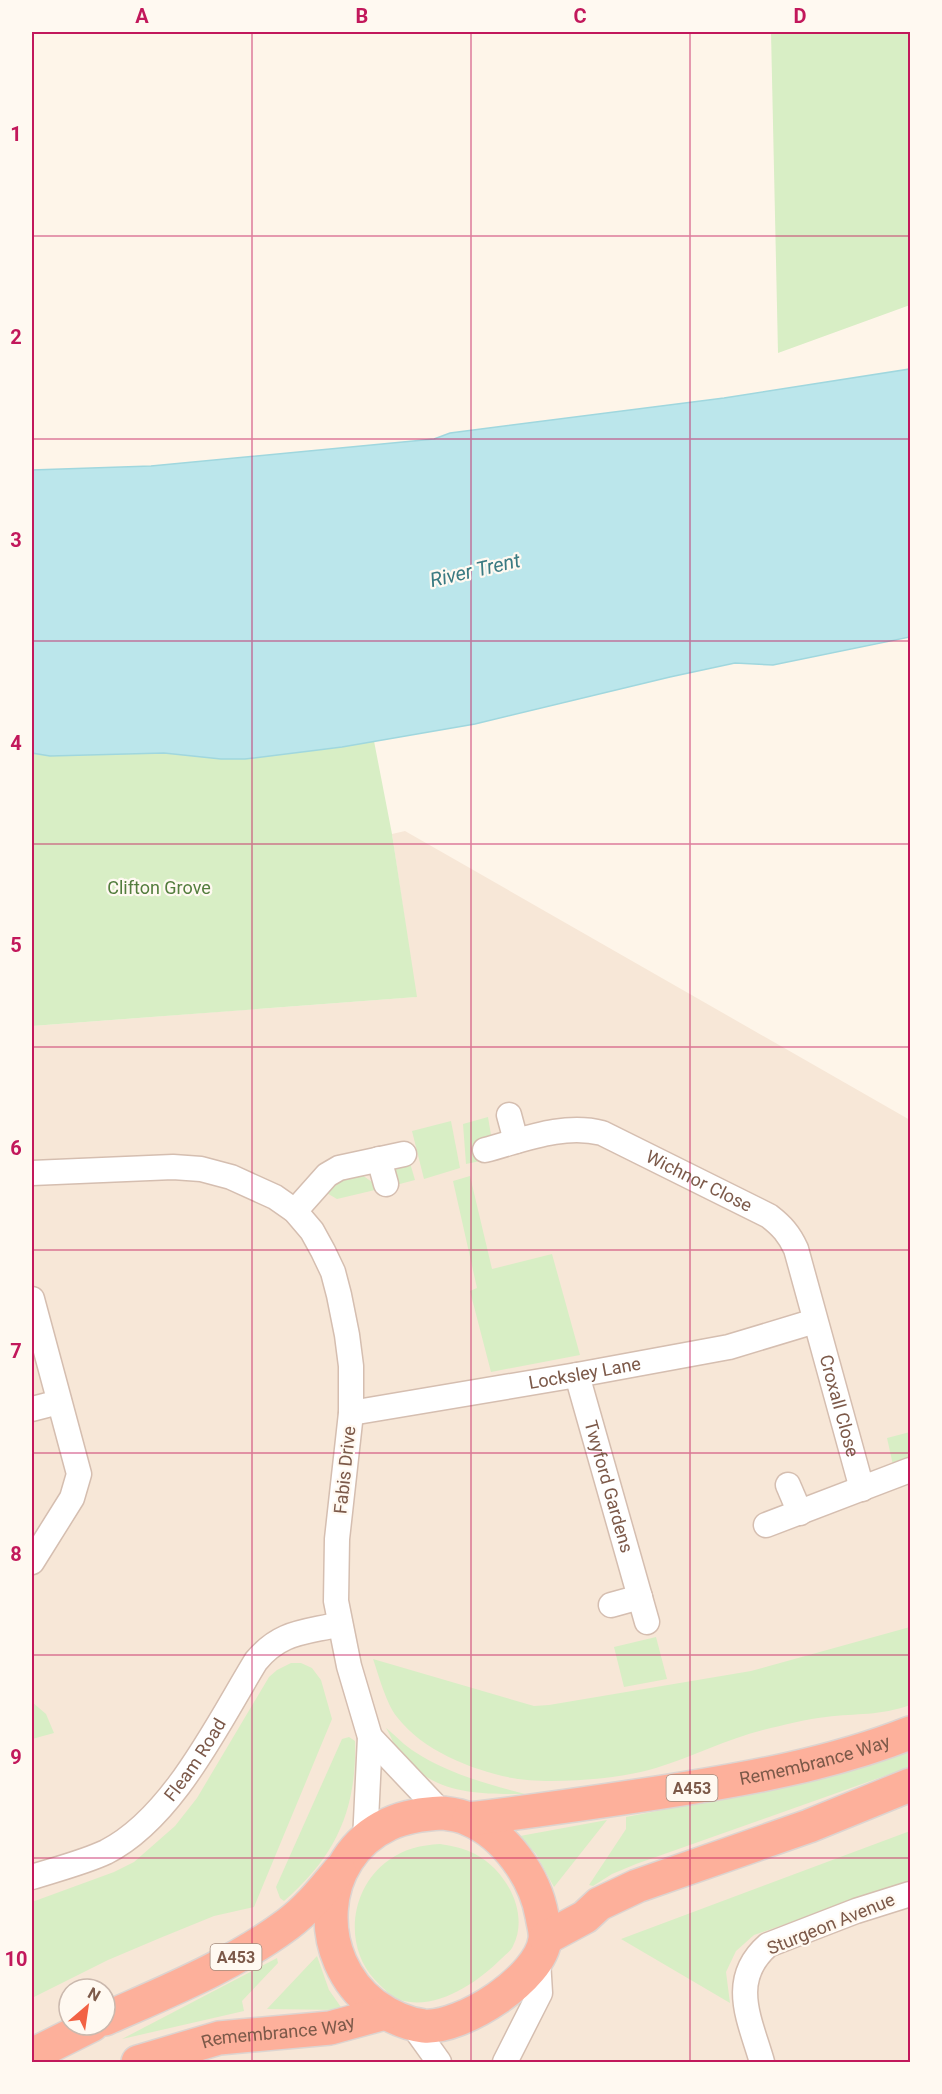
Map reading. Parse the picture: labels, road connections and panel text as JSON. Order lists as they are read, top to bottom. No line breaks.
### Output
{"streets":{"highway":["Remembrance Way","A453"],"street":["Wichnor Close","Locksley Lane","Croxall Close","Fabis Drive","Twyford Gardens","Fleam Road","Sturgeon Avenue"]},"crossings":[["Wichnor Close","Locksley Lane"],["Wichnor Close","Croxall Close"],["Locksley Lane","Croxall Close"],["Locksley Lane","Fabis Drive"],["Locksley Lane","Twyford Gardens"],["Fabis Drive","Fleam Road"],["Fabis Drive","Remembrance Way"],["Fabis Drive","A453"],["Remembrance Way","A453"]],"water":["River Trent"],"parks":["Clifton Grove"],"north":"top right","grid":{"columns":["A","B","C","D"],"rows":["1","2","3","4","5","6","7","8","9","10"]}}
